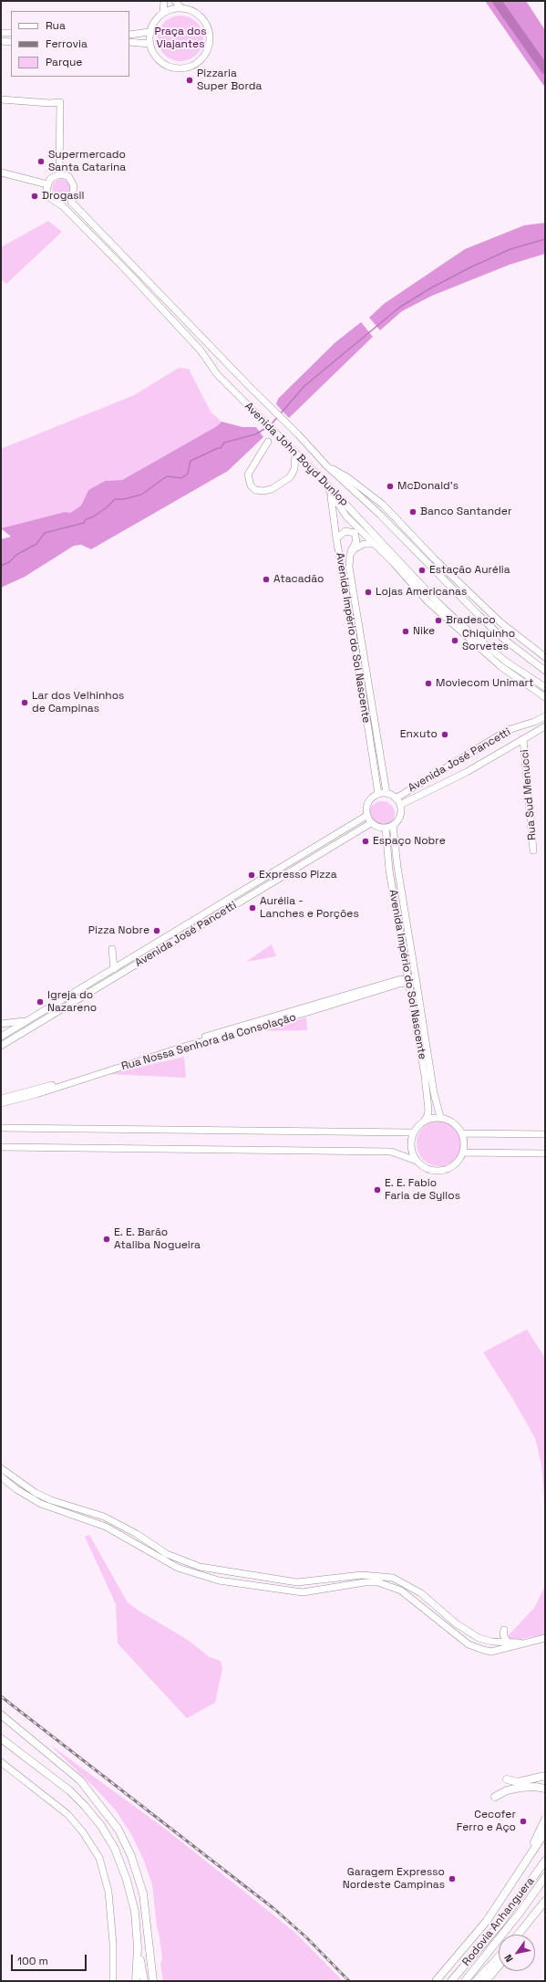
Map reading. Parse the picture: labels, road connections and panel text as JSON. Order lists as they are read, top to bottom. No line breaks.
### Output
{"streets":{"highway":["Rodovia Anhanguera"],"main road":["Avenida John Boyd Dunlop","Avenida Império do Sol Nascente","Avenida José Pancetti","Rua Sud Menucci","Rua Nossa Senhora da Consolação"]},"crossings":[["Avenida John Boyd Dunlop","Avenida Império do Sol Nascente"],["Avenida Império do Sol Nascente","Avenida José Pancetti"],["Avenida Império do Sol Nascente","Rua Nossa Senhora da Consolação"],["Avenida José Pancetti","Rua Sud Menucci"]],"parks":["Praça dos Viajantes"],"places":["Pizzaria Super Borda","Supermercado Santa Catarina","Drogasil","McDonald's","Banco Santander","Estação Aurélia","Atacadão","Lojas Americanas","Bradesco","Nike","Chiquinho Sorvetes","Moviecom Unimart","Lar dos Velhinhos de Campinas","Enxuto","Espaço Nobre","Expresso Pizza","Aurélia - Lanches e Porções","Pizza Nobre","Igreja do Nazareno","E. E. Fabio Faria de Syllos","E. E. Barão Ataliba Nogueira","Cecofer Ferro e Aço","Garagem Expresso Nordeste Campinas"],"legend":["Rua","Ferrovia","Parque"],"scale_bar":"100 m","north":"bottom left"}
